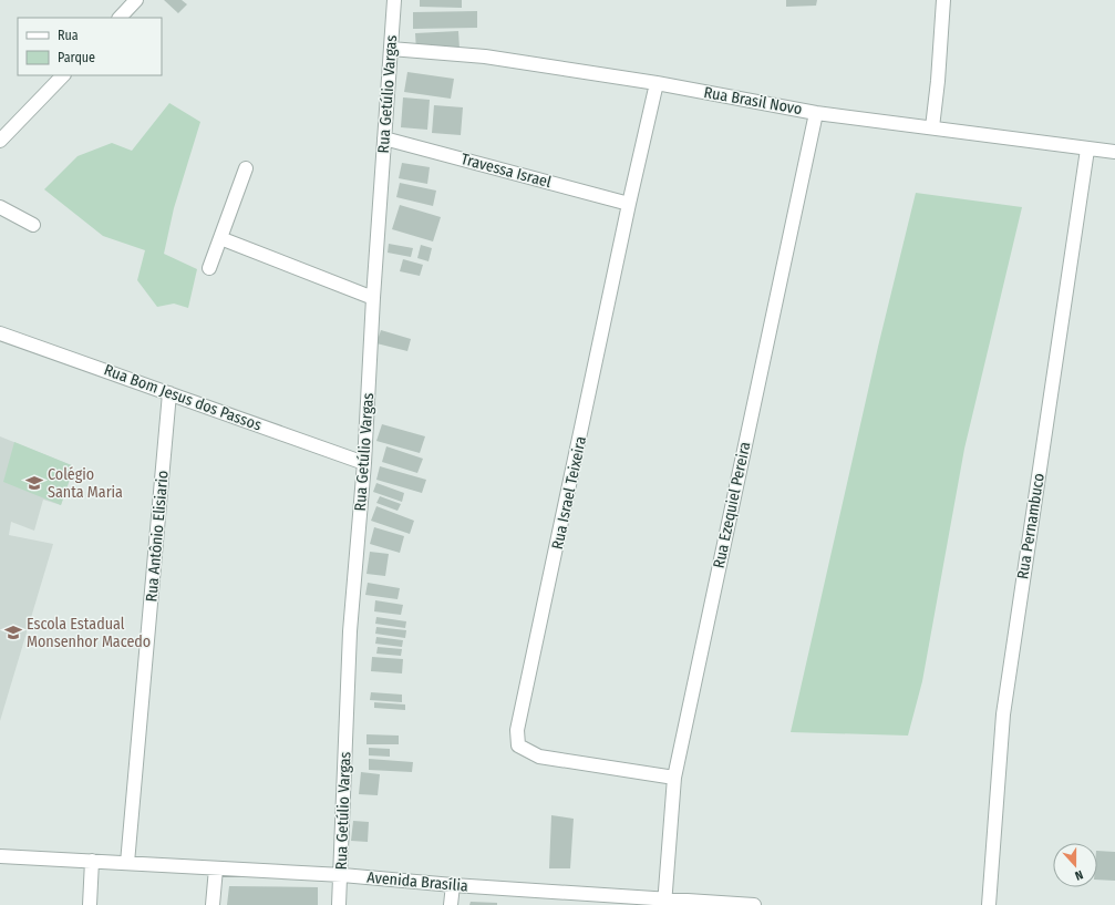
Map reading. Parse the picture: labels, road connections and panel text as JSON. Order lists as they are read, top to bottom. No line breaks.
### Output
{"streets":{"street":["Rua Getúlio Vargas","Rua Brasil Novo","Travessa Israel","Rua Bom Jesus dos Passos","Rua Israel Teixeira","Rua Ezequiel Pereira","Rua Pernambuco","Rua Antônio Elisiario","Avenida Brasília"]},"crossings":[["Rua Getúlio Vargas","Rua Brasil Novo"],["Rua Getúlio Vargas","Travessa Israel"],["Rua Getúlio Vargas","Rua Bom Jesus dos Passos"],["Rua Getúlio Vargas","Avenida Brasília"],["Rua Brasil Novo","Rua Israel Teixeira"],["Rua Brasil Novo","Rua Ezequiel Pereira"],["Rua Brasil Novo","Rua Pernambuco"],["Travessa Israel","Rua Israel Teixeira"],["Rua Bom Jesus dos Passos","Rua Antônio Elisiario"],["Rua Israel Teixeira","Rua Ezequiel Pereira"],["Rua Ezequiel Pereira","Avenida Brasília"],["Rua Antônio Elisiario","Avenida Brasília"]],"places":{"school or university":["Colégio Santa Maria","Escola Estadual Monsenhor Macedo"]},"legend":["Rua","Parque"],"north":"bottom"}
